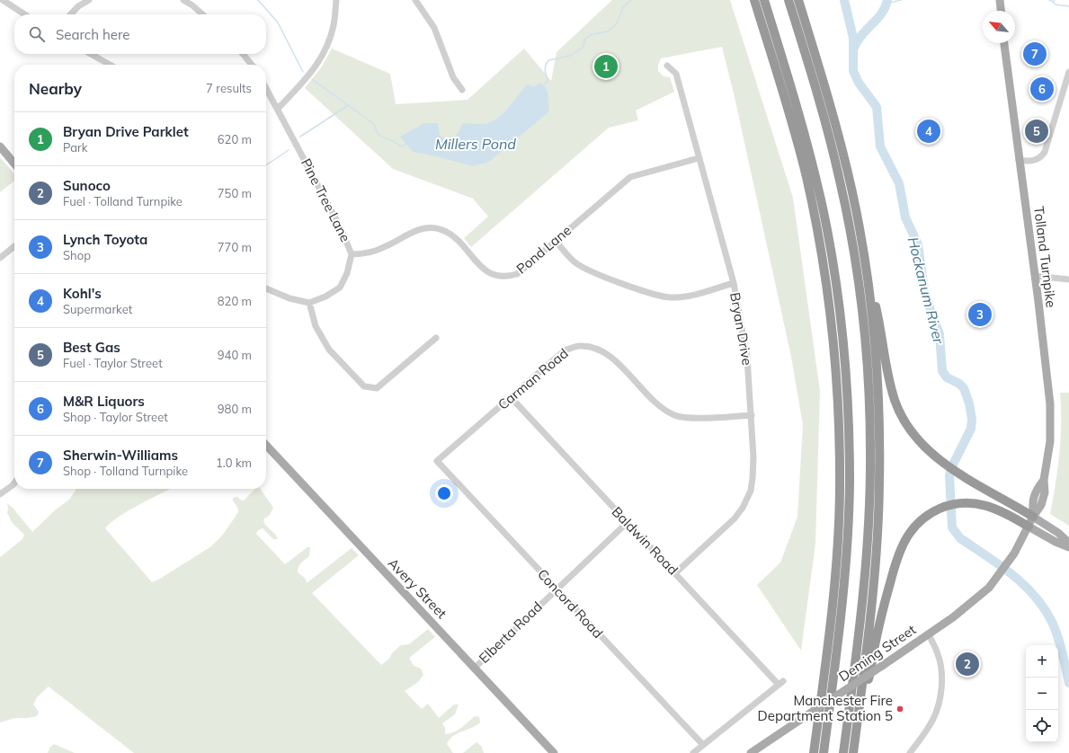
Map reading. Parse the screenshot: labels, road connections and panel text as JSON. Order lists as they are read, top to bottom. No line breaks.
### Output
{"streets":{"main road":["Tolland Turnpike","Avery Street","Deming Street"],"street":["Pine Tree Lane","Pond Lane","Bryan Drive","Carman Road","Baldwin Road","Concord Road","Elberta Road"]},"crossings":[["Pine Tree Lane","Pond Lane"],["Pond Lane","Bryan Drive"],["Tolland Turnpike","Deming Street"],["Bryan Drive","Carman Road"],["Bryan Drive","Baldwin Road"],["Carman Road","Baldwin Road"],["Carman Road","Concord Road"],["Baldwin Road","Concord Road"],["Baldwin Road","Elberta Road"],["Avery Street","Elberta Road"],["Concord Road","Elberta Road"]],"water":["Millers Pond","Hockanum River"],"places":["Manchester Fire Department Station 5"],"north":"top left","page":{"search":"Search here","pins":["7","1","6","4","5","3","2"],"heading":["Nearby","7 results"],"list":[{"mark":"1","name":"Bryan Drive Parklet","note":"Park","value":"620 m"},{"mark":"2","name":"Sunoco","note":"Fuel · Tolland Turnpike","value":"750 m"},{"mark":"3","name":"Lynch Toyota","note":"Shop","value":"770 m"},{"mark":"4","name":"Kohl's","note":"Supermarket","value":"820 m"},{"mark":"5","name":"Best Gas","note":"Fuel · Taylor Street","value":"940 m"},{"mark":"6","name":"M&R Liquors","note":"Shop · Taylor Street","value":"980 m"},{"mark":"7","name":"Sherwin-Williams","note":"Shop · Tolland Turnpike","value":"1.0 km"}],"map_buttons":["+","−"]}}
